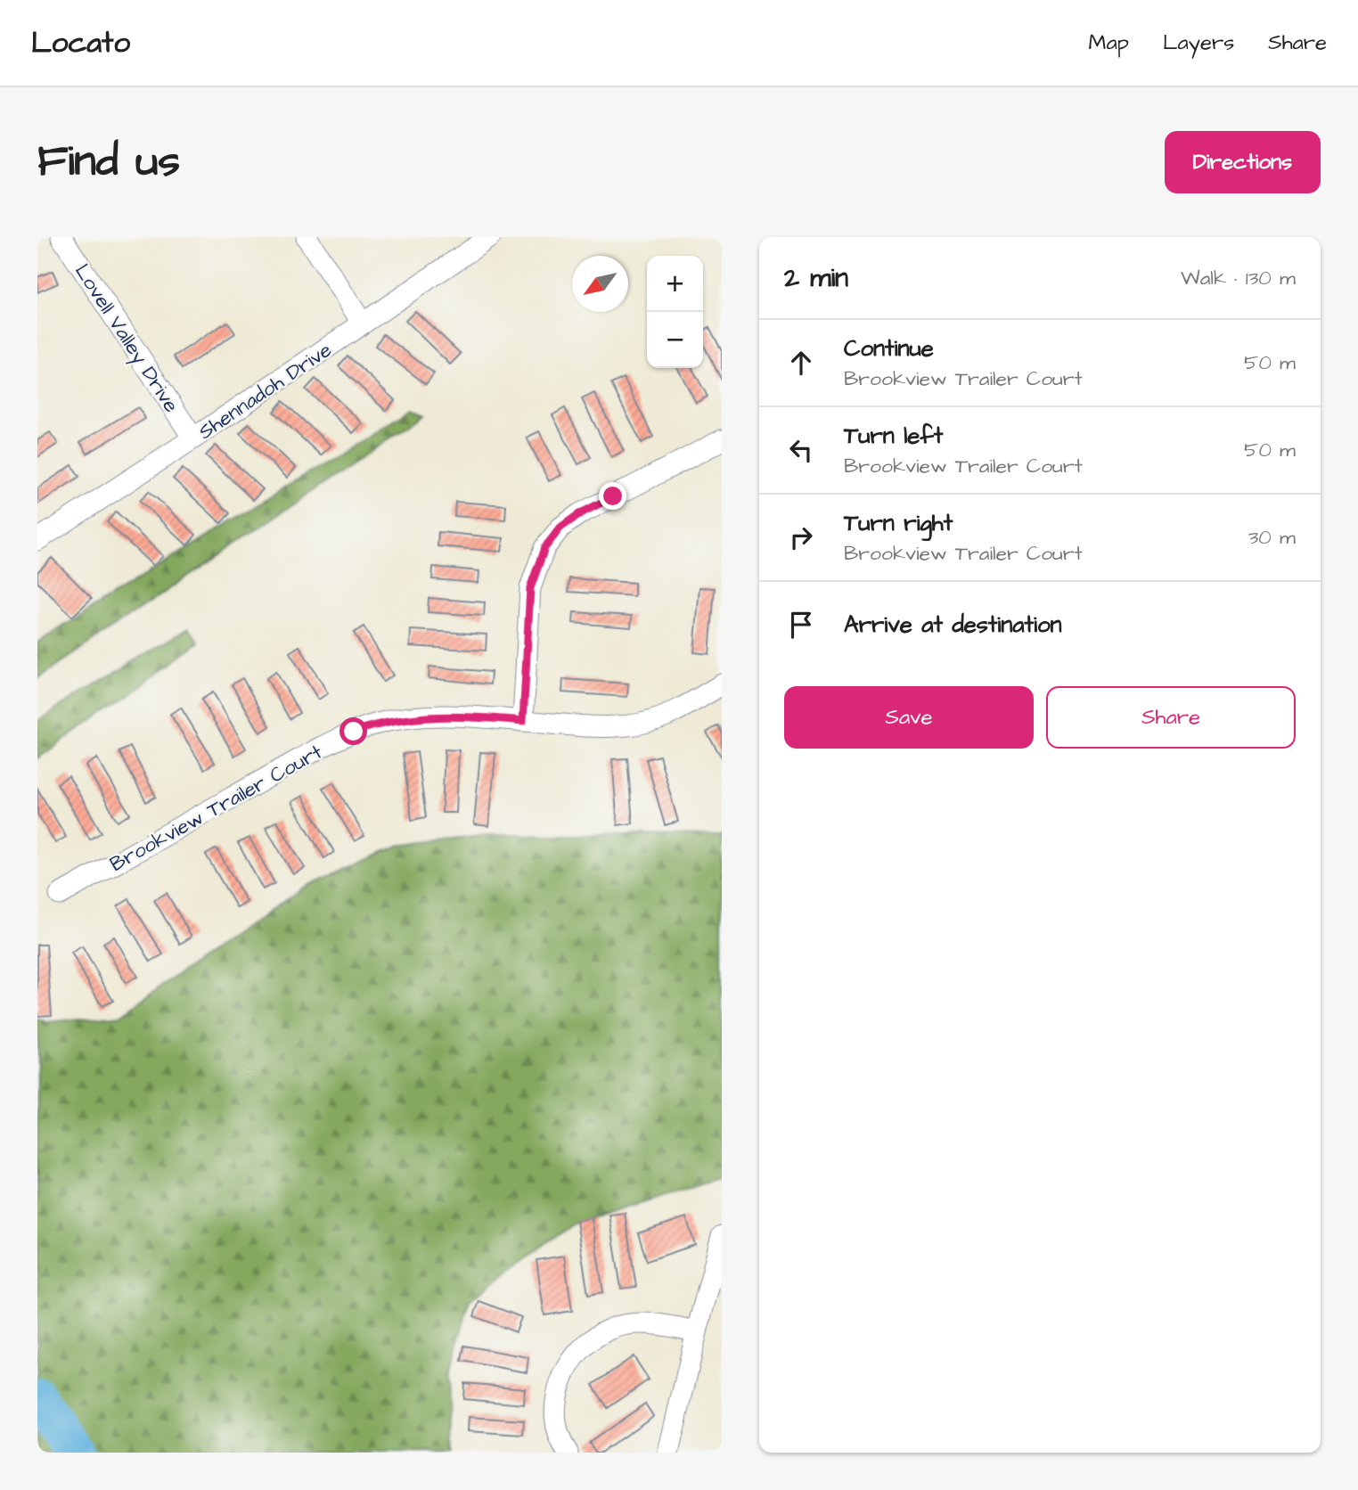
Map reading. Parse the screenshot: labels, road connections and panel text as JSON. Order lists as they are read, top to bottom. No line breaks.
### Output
{"streets":{"street":["Lovell Valley Drive","Shennadoh Drive","Brookview Trailer Court"]},"crossings":[["Lovell Valley Drive","Shennadoh Drive"]],"north":"bottom left","page":{"header":"Locato","nav":["Map","Layers","Share"],"buttons":["Directions",["Save","Share"]],"title":"Find us","heading":["2 min","Walk · 130 m"],"map_buttons":["+","−"],"list":[["Continue","Brookview Trailer Court","50 m"],["Turn left","Brookview Trailer Court","50 m"],["Turn right","Brookview Trailer Court","30 m"],"Arrive at destination"]}}
